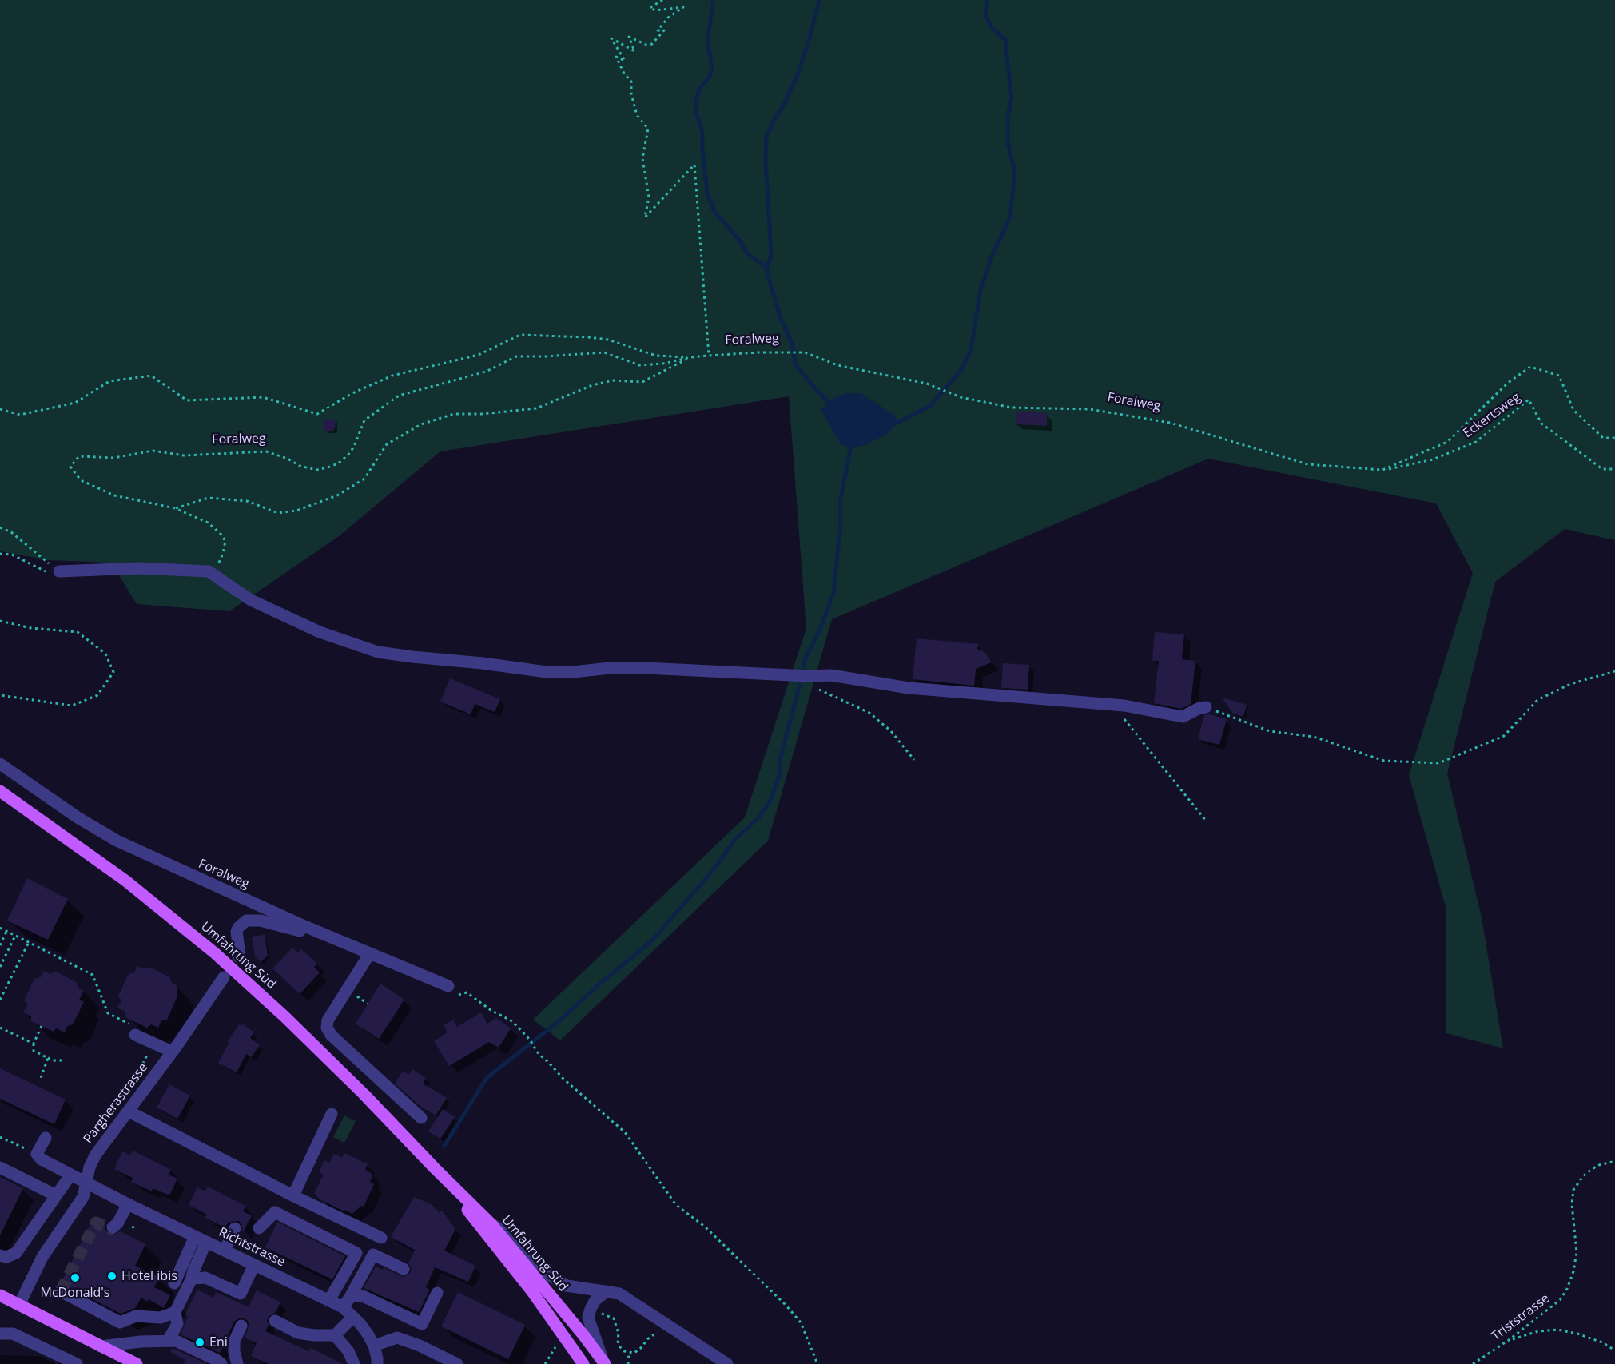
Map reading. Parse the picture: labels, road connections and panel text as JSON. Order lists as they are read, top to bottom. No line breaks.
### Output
{"streets":{"main road":["Umfahrung Süd"],"street":["Foralweg","Pargherastrasse","Richtstrasse"],"path":["Eckertsweg","Triststrasse"]},"crossings":[["Foralweg","Eckertsweg"],["Pargherastrasse","Richtstrasse"]],"places":["Hotel ibis","McDonald's","Eni"]}
